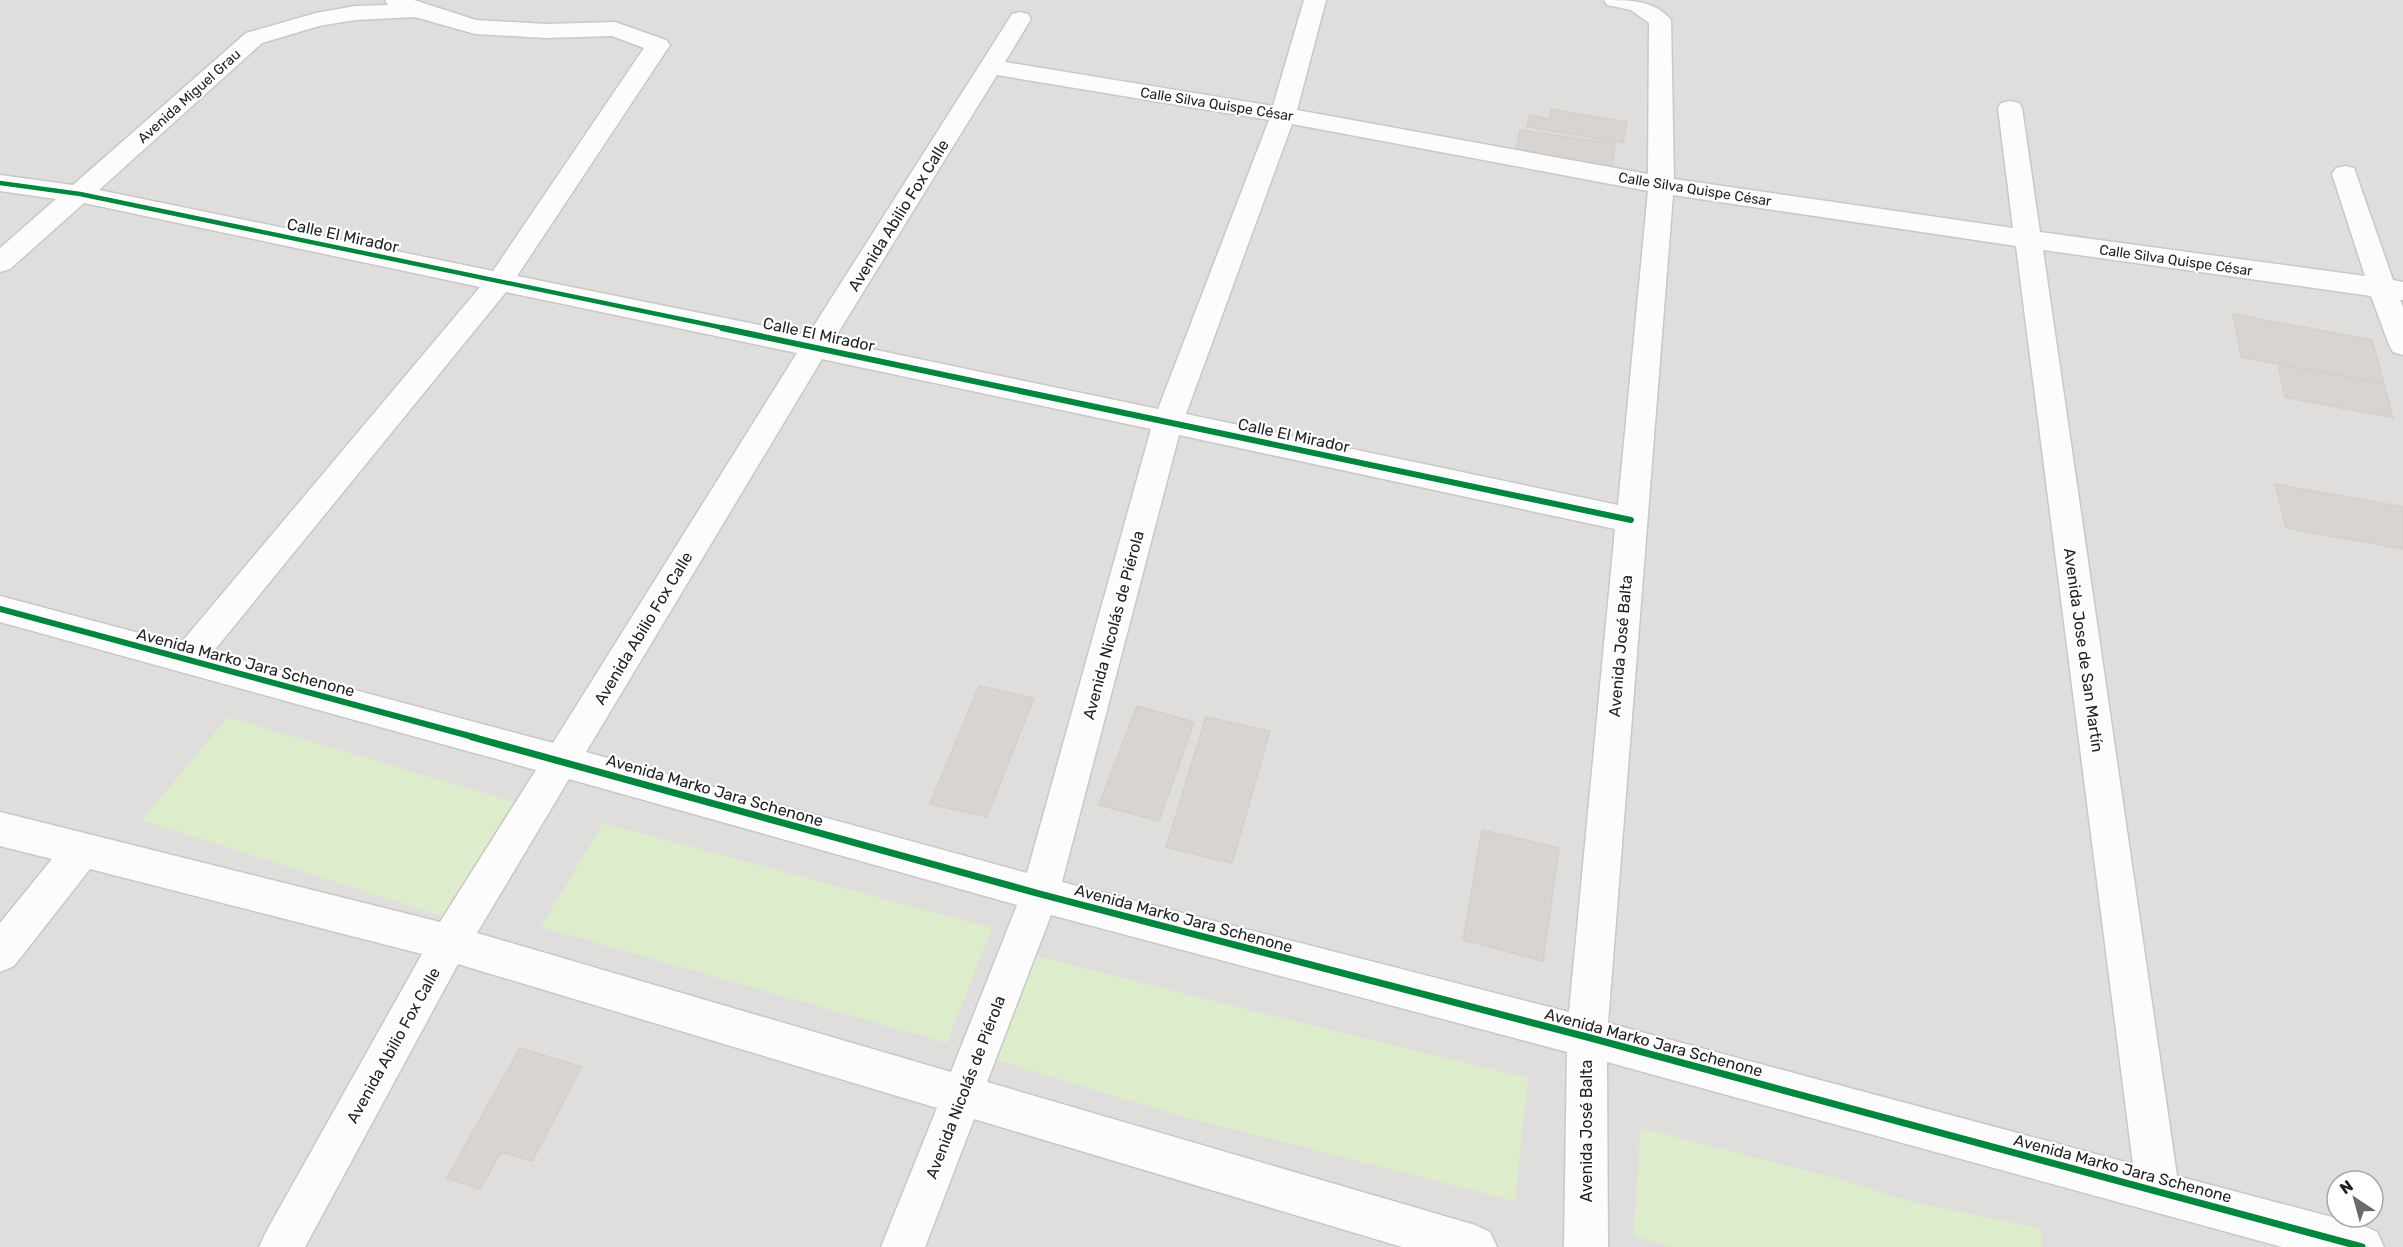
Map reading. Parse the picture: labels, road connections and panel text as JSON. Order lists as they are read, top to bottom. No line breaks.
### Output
{"streets":{"street":["Avenida Miguel Grau","Calle Silva Quispe César","Avenida Abilio Fox Calle","Calle El Mirador","Avenida Nicolás de Piérola","Avenida José Balta","Avenida Jose de San Martín","Avenida Marko Jara Schenone"]},"crossings":[["Avenida Miguel Grau","Calle El Mirador"],["Calle Silva Quispe César","Avenida Abilio Fox Calle"],["Calle Silva Quispe César","Avenida Nicolás de Piérola"],["Calle Silva Quispe César","Avenida José Balta"],["Calle Silva Quispe César","Avenida Jose de San Martín"],["Avenida Abilio Fox Calle","Calle El Mirador"],["Avenida Abilio Fox Calle","Avenida Marko Jara Schenone"],["Calle El Mirador","Avenida Nicolás de Piérola"],["Calle El Mirador","Avenida José Balta"],["Avenida Nicolás de Piérola","Avenida Marko Jara Schenone"],["Avenida José Balta","Avenida Marko Jara Schenone"],["Avenida Jose de San Martín","Avenida Marko Jara Schenone"]],"north":"top left"}
